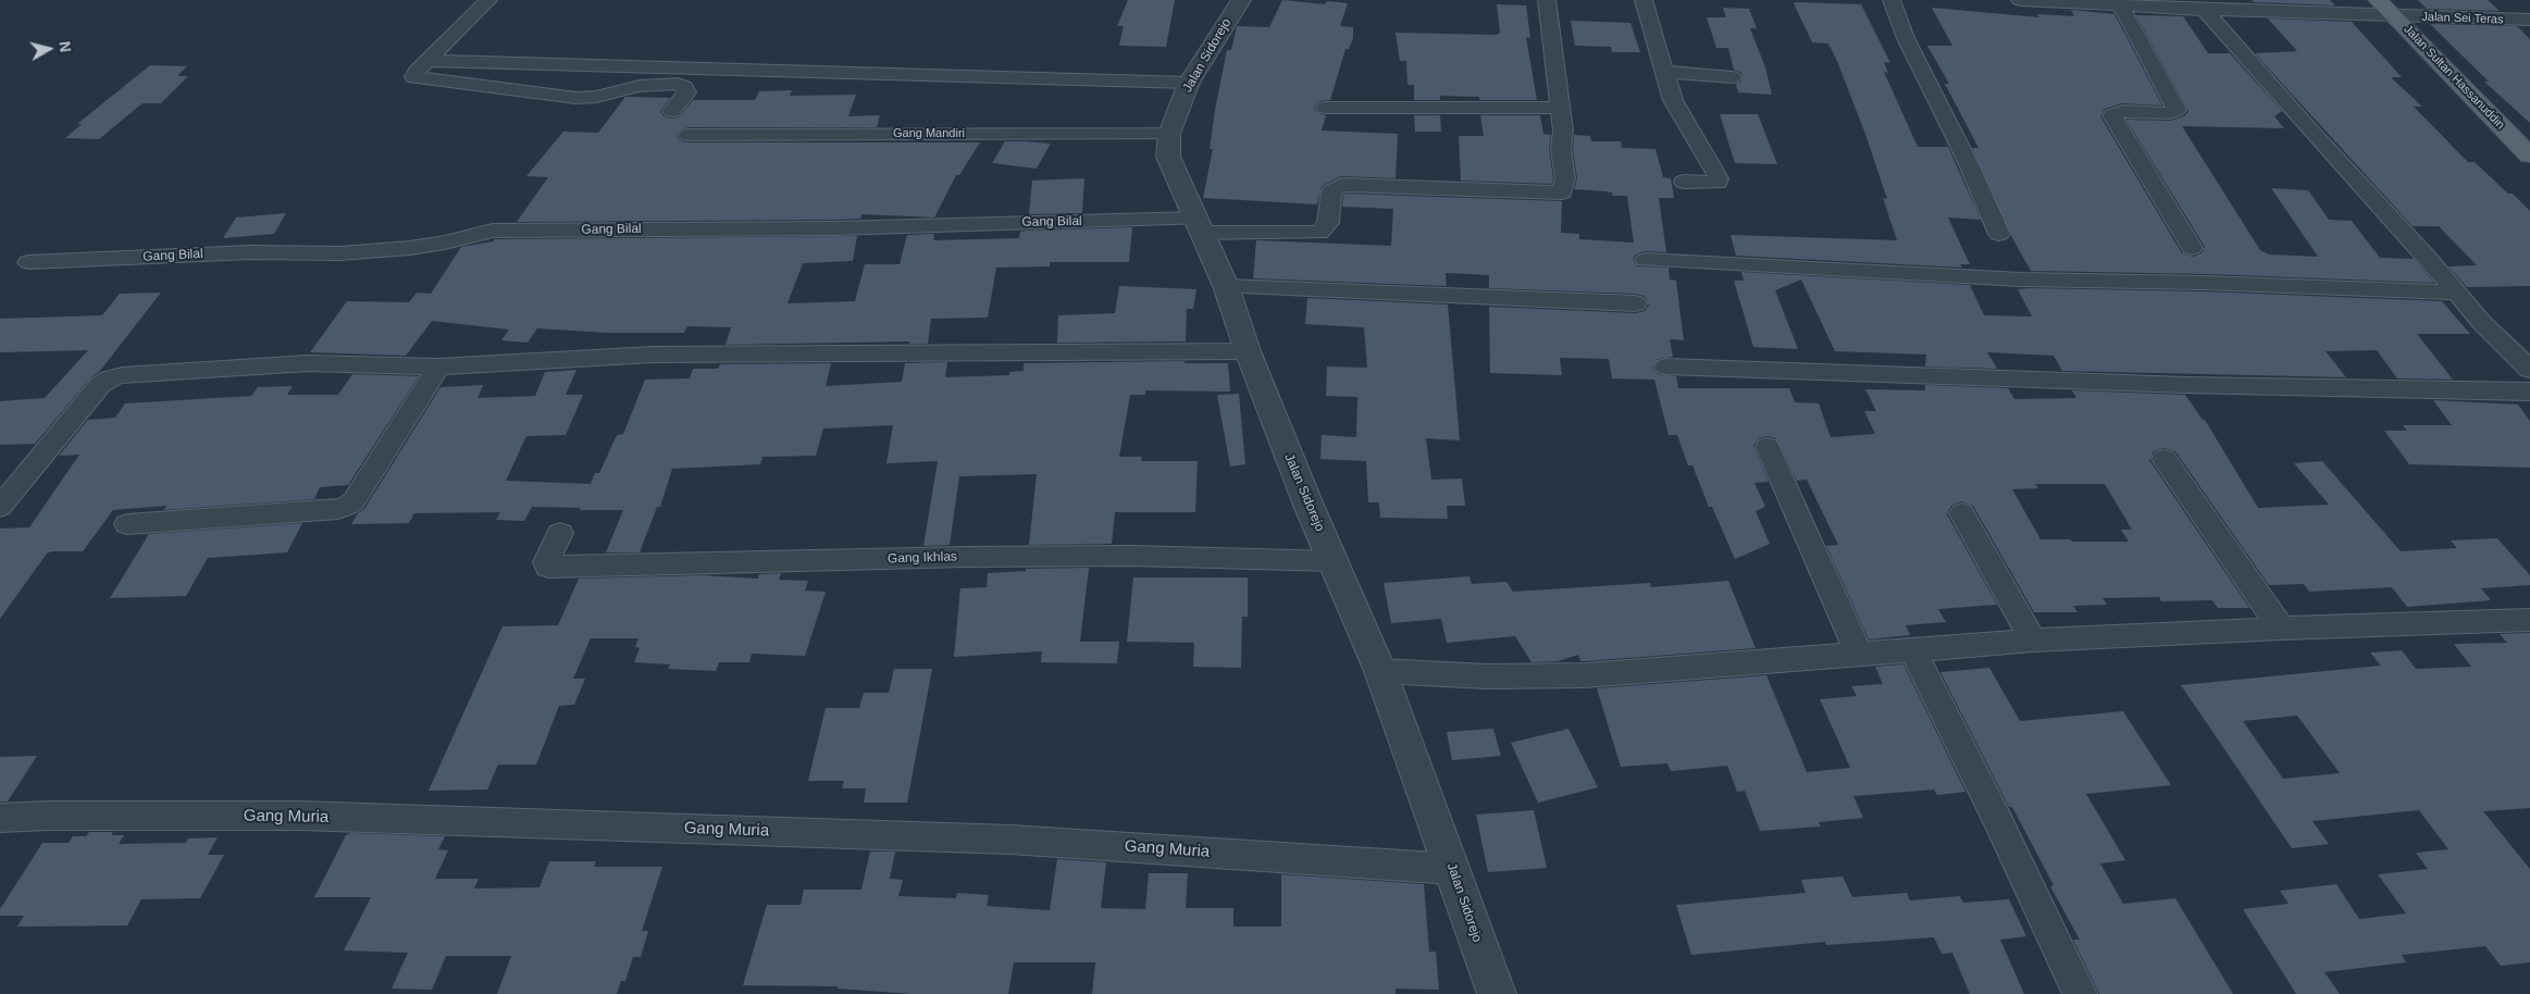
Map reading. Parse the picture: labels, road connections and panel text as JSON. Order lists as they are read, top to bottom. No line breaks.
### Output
{"streets":{"main road":["Jalan Sultan Hassanuddin"],"street":["Jalan Sei Teras","Jalan Sidorejo","Gang Mandiri","Gang Bilal","Gang Ikhlas","Gang Muria"]},"crossings":[["Jalan Sei Teras","Jalan Sultan Hassanuddin"],["Jalan Sidorejo","Gang Mandiri"],["Jalan Sidorejo","Gang Bilal"],["Jalan Sidorejo","Gang Ikhlas"],["Jalan Sidorejo","Gang Muria"]],"north":"right"}
